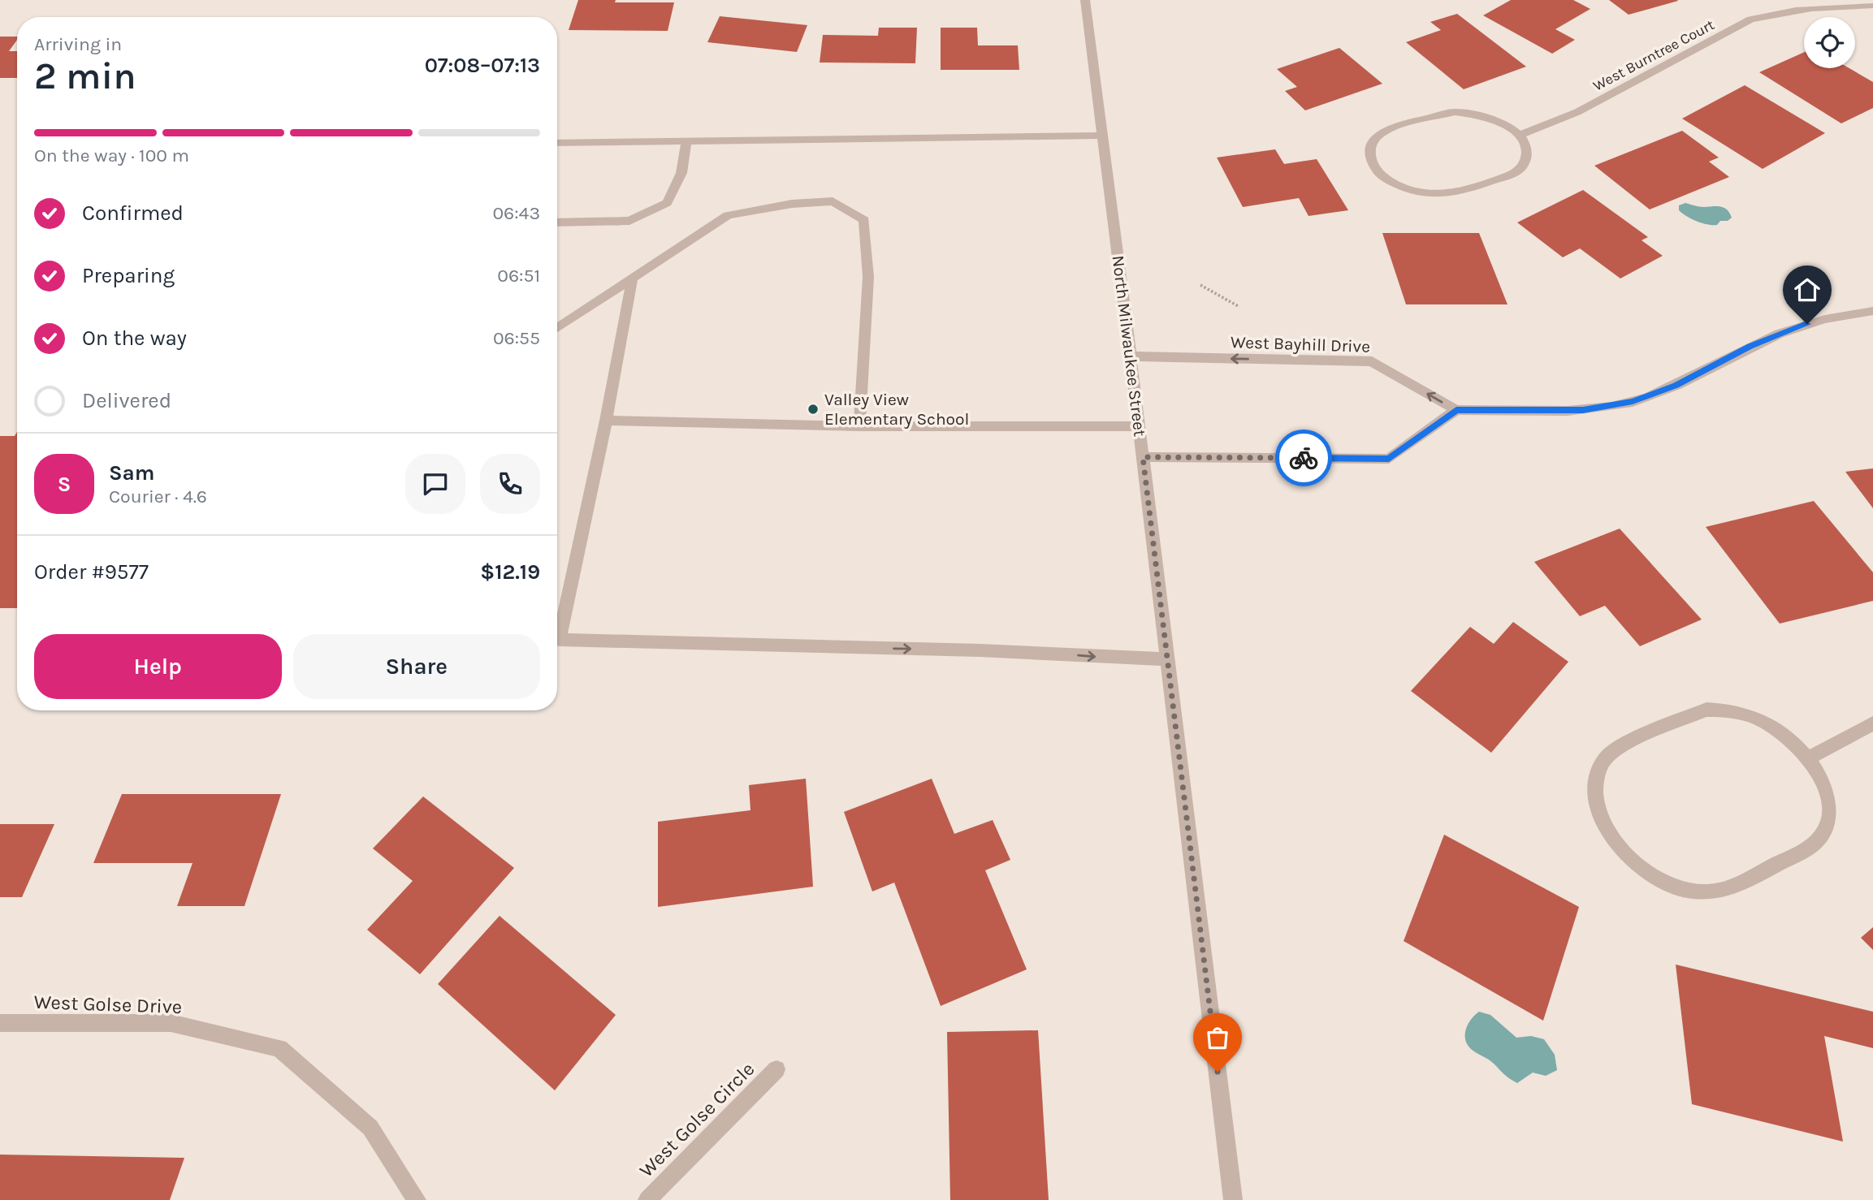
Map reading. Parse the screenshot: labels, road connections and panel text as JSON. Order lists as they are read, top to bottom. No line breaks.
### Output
{"streets":{"street":["West Burntree Court","West Bayhill Drive","North Milwaukee Street","West Golse Drive","West Golse Circle"]},"crossings":[["West Bayhill Drive","North Milwaukee Street"]],"places":["Valley View Elementary School"],"page":{"heading":["2 min","Arriving in","07:08–07:13"],"panel":["Sam","Courier · 4.6","Order #9577","$12.19"],"bar":"On the way · 100 m","list":[["Confirmed","06:43"],["Preparing","06:51"],["On the way","06:55"],"Delivered"],"round":"S","buttons":["Help","Share"]}}
